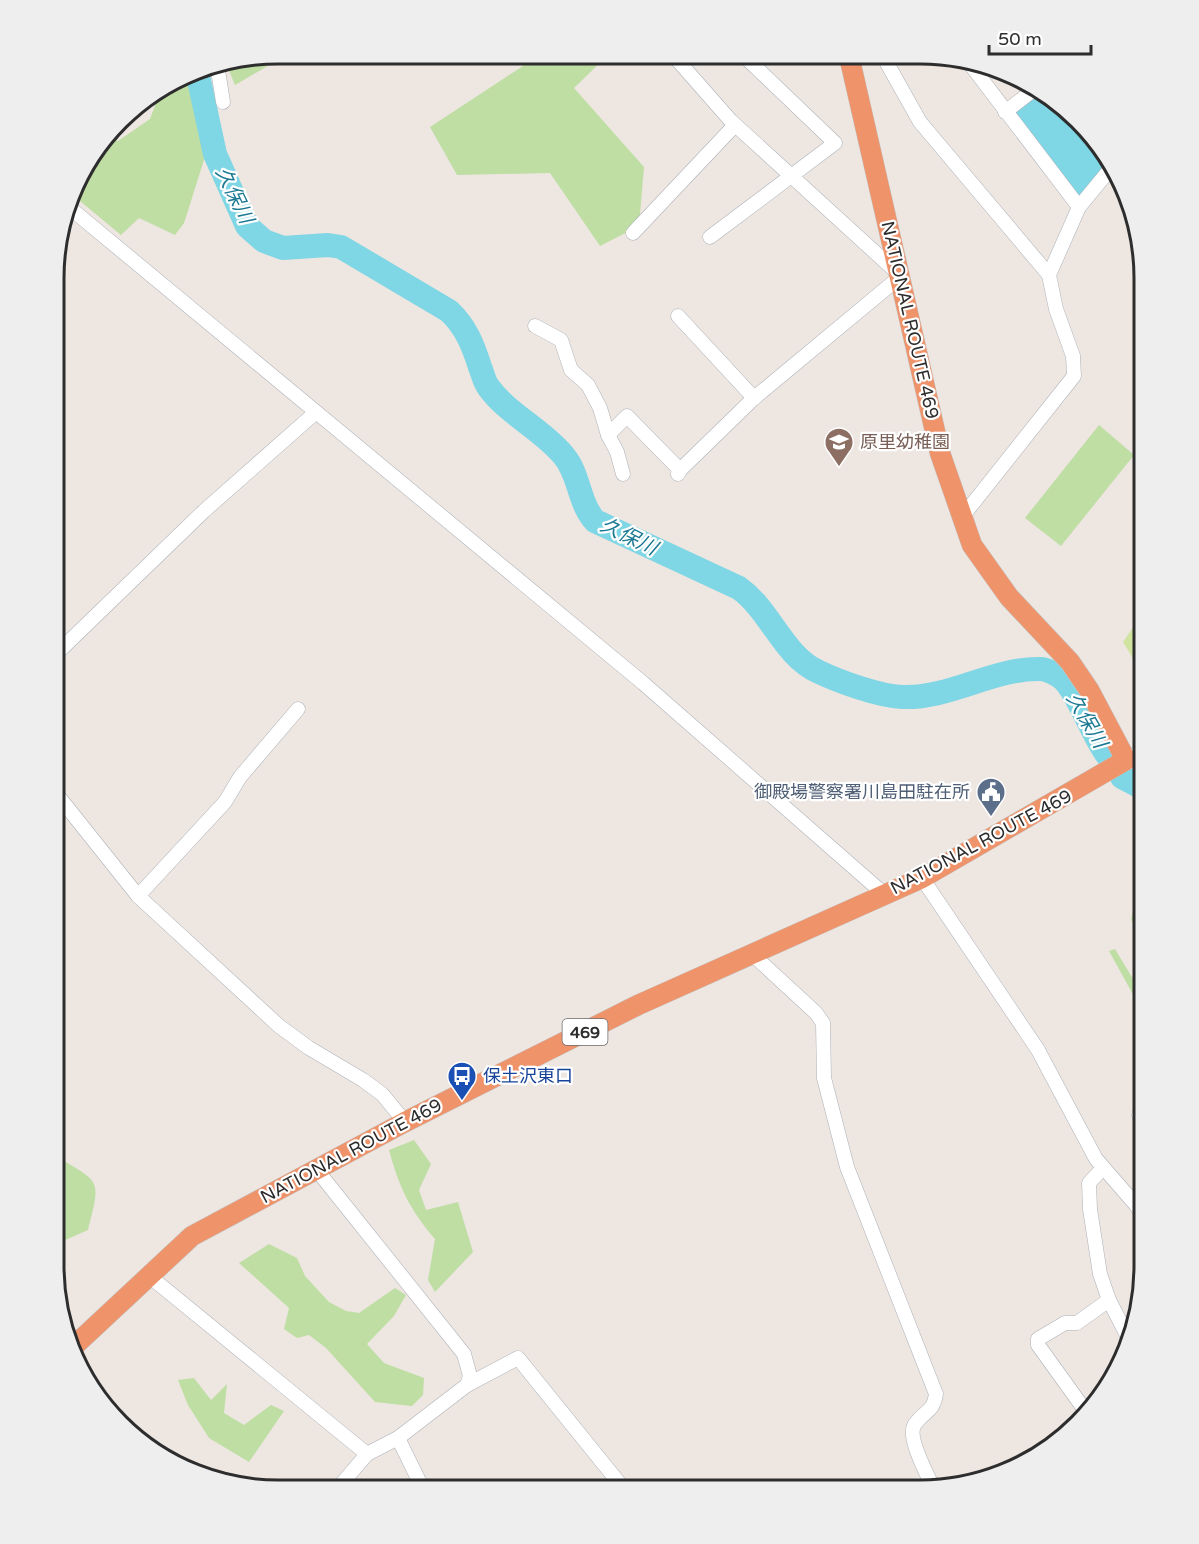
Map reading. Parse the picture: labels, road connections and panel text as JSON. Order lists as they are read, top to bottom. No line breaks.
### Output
{"streets":{"highway":["NATIONAL ROUTE 469","469"]},"water":["久保川"],"places":{"school or university":["原里幼稚園"],"public building":["御殿場警察署川島田駐在所"],"bus stop":["保土沢東口"]},"scale_bar":"50 m"}
